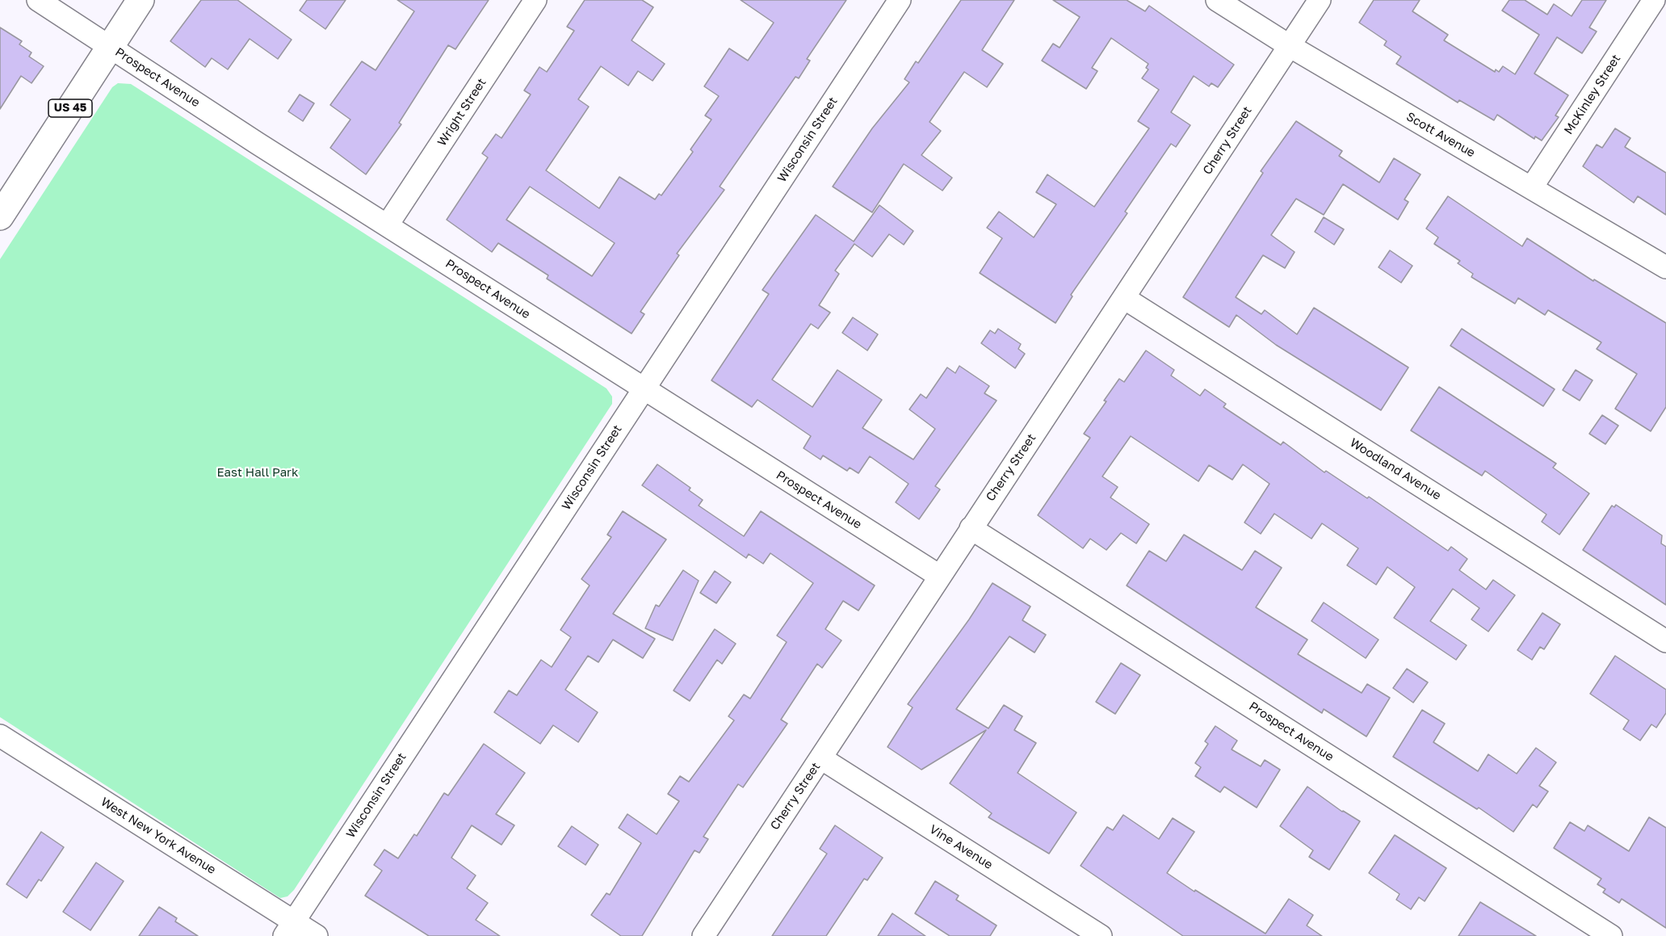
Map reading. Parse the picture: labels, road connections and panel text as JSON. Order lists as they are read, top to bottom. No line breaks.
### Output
{"streets":{"main road":["US 45"],"street":["Prospect Avenue","McKinley Street","Wright Street","Scott Avenue","Wisconsin Street","Cherry Street","Woodland Avenue","West New York Avenue","Vine Avenue"]},"crossings":[["Prospect Avenue","US 45"],["Prospect Avenue","Wright Street"],["Prospect Avenue","Wisconsin Street"],["Prospect Avenue","Cherry Street"],["McKinley Street","Scott Avenue"],["Scott Avenue","Cherry Street"],["Wisconsin Street","West New York Avenue"],["Cherry Street","Woodland Avenue"],["Cherry Street","Vine Avenue"]],"parks":["East Hall Park"]}
